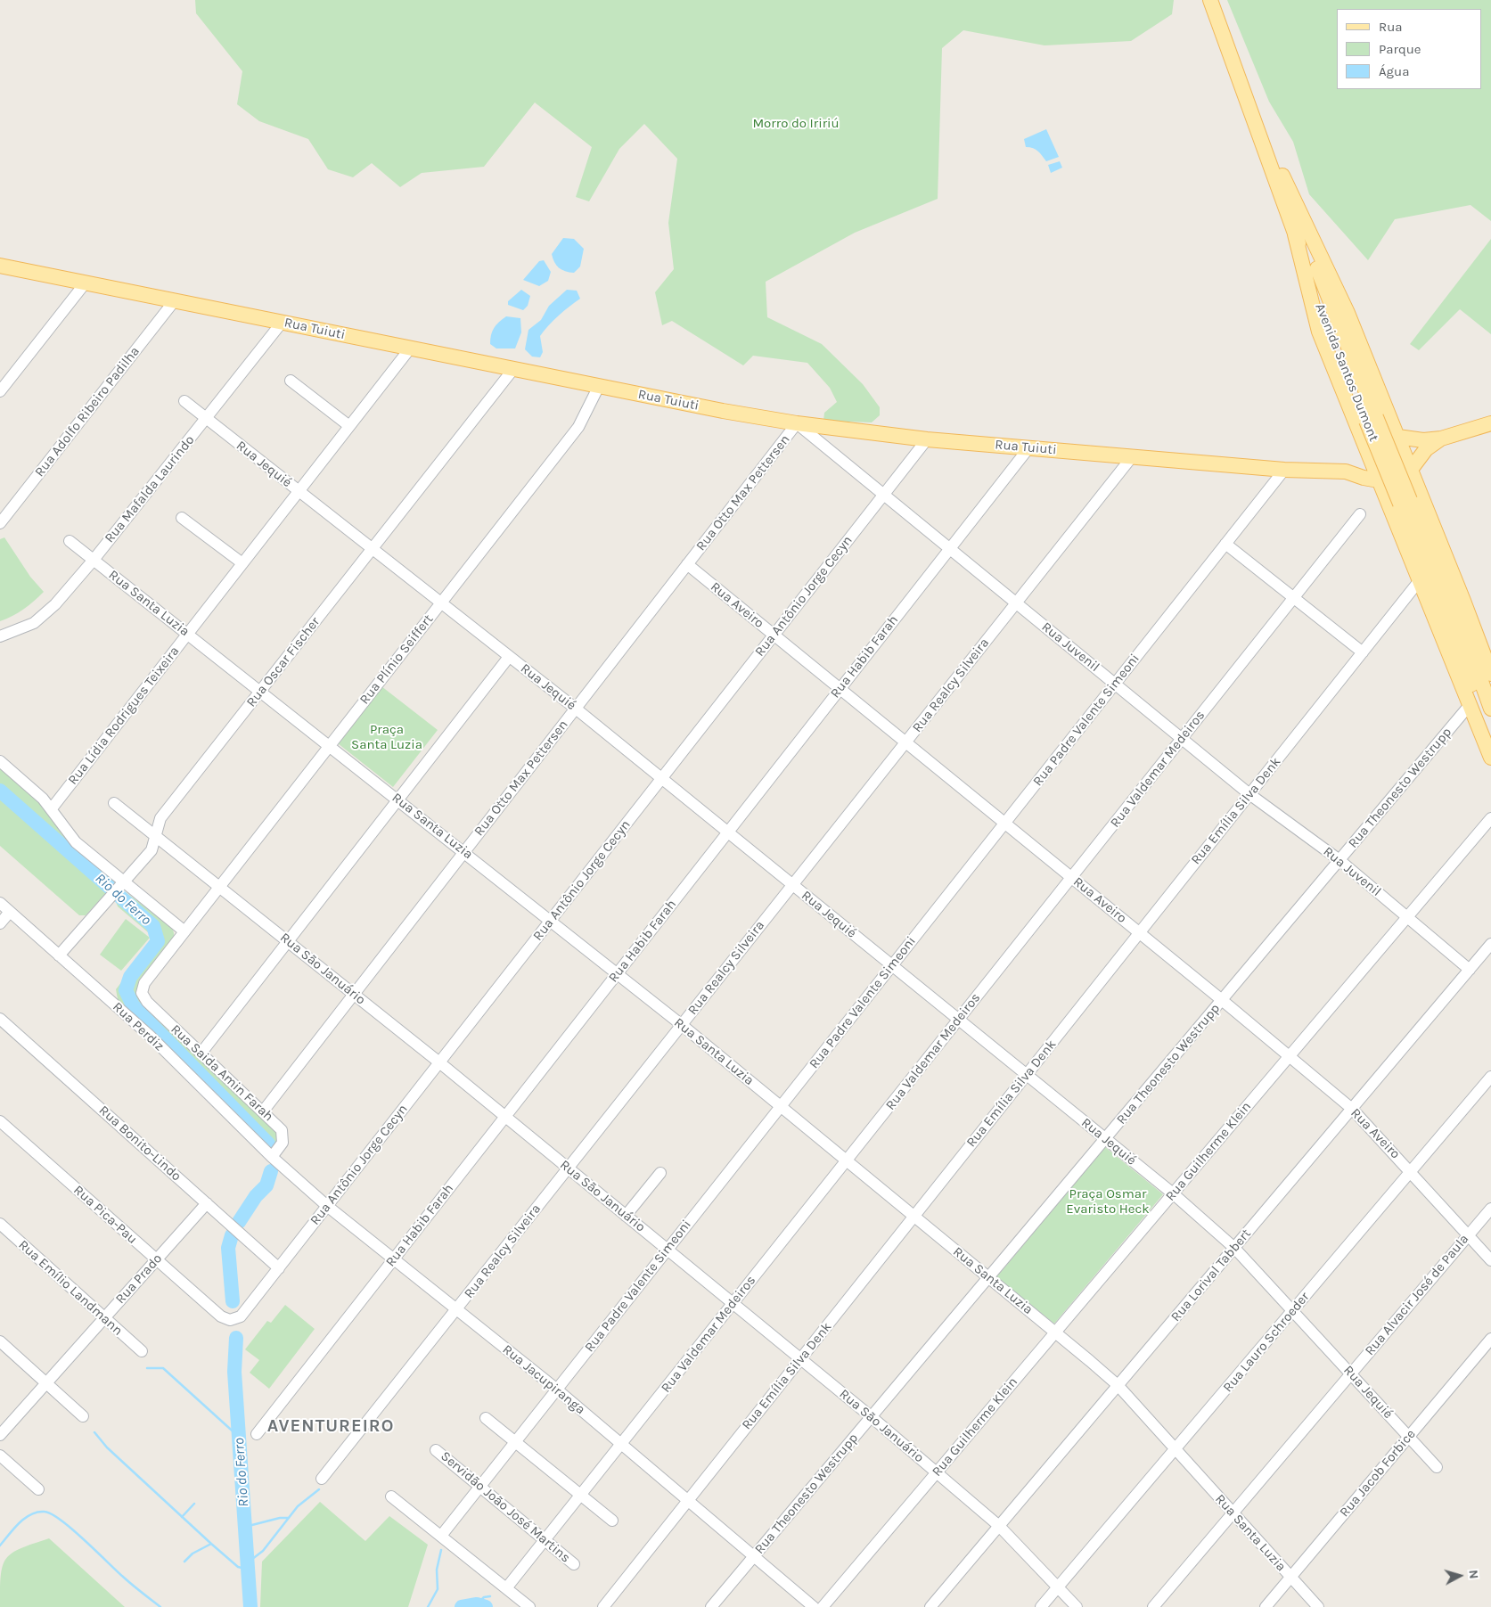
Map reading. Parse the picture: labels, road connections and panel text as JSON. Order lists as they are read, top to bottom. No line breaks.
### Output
{"streets":{"main road":["Rua Tuiuti","Avenida Santos Dumont"],"street":["Rua Adolfo Ribeiro Padilha","Rua Jequié","Rua Mafalda Laurindo","Rua Otto Max Pettersen","Rua Antônio Jorge Cecyn","Rua Santa Luzia","Rua Aveiro","Rua Juvenil","Rua Habib Farah","Rua Plínio Seiffert","Rua Oscar Fischer","Rua Realcy Silveira","Rua Lídia Rodrigues Teixeira","Rua Padre Valente Simeoni","Rua Valdemar Medeiros","Rua Theonesto Westrupp","Rua Emília Silva Denk","Rua São Januário","Rua Perdiz","Rua Saida Amin Farah","Rua Bonito-Lindo","Rua Guilherme Klein","Rua Pica-Pau","Rua Lorival Tabbert","Rua Prado","Rua Emílio Landmann","Rua Alvacir José de Paula","Rua Lauro Schroeder","Rua Jacupiranga","Rua Jacob Forbice","Servidão João José Martins"]},"crossings":[["Rua Tuiuti","Rua Adolfo Ribeiro Padilha"],["Rua Tuiuti","Rua Mafalda Laurindo"],["Rua Tuiuti","Rua Otto Max Pettersen"],["Rua Tuiuti","Rua Antônio Jorge Cecyn"],["Rua Tuiuti","Rua Juvenil"],["Rua Tuiuti","Rua Habib Farah"],["Rua Tuiuti","Rua Plínio Seiffert"],["Rua Tuiuti","Rua Oscar Fischer"],["Rua Tuiuti","Rua Realcy Silveira"],["Rua Tuiuti","Rua Lídia Rodrigues Teixeira"],["Rua Tuiuti","Rua Padre Valente Simeoni"],["Rua Jequié","Rua Mafalda Laurindo"],["Rua Jequié","Rua Otto Max Pettersen"],["Rua Jequié","Rua Antônio Jorge Cecyn"],["Rua Jequié","Rua Habib Farah"],["Rua Jequié","Rua Plínio Seiffert"],["Rua Jequié","Rua Oscar Fischer"],["Rua Jequié","Rua Realcy Silveira"],["Rua Jequié","Rua Lídia Rodrigues Teixeira"],["Rua Jequié","Rua Padre Valente Simeoni"],["Rua Jequié","Rua Valdemar Medeiros"],["Rua Jequié","Rua Theonesto Westrupp"],["Rua Jequié","Rua Emília Silva Denk"],["Rua Jequié","Rua Guilherme Klein"],["Rua Jequié","Rua Lorival Tabbert"],["Rua Jequié","Rua Alvacir José de Paula"],["Rua Jequié","Rua Lauro Schroeder"],["Rua Jequié","Rua Jacob Forbice"],["Rua Mafalda Laurindo","Rua Santa Luzia"],["Rua Otto Max Pettersen","Rua Santa Luzia"],["Rua Otto Max Pettersen","Rua Aveiro"],["Rua Otto Max Pettersen","Rua Juvenil"],["Rua Otto Max Pettersen","Rua São Januário"],["Rua Otto Max Pettersen","Rua Saida Amin Farah"],["Rua Antônio Jorge Cecyn","Rua Santa Luzia"],["Rua Antônio Jorge Cecyn","Rua Aveiro"],["Rua Antônio Jorge Cecyn","Rua Juvenil"],["Rua Antônio Jorge Cecyn","Rua São Januário"],["Rua Antônio Jorge Cecyn","Rua Bonito-Lindo"],["Rua Antônio Jorge Cecyn","Rua Pica-Pau"],["Rua Antônio Jorge Cecyn","Rua Jacupiranga"],["Rua Santa Luzia","Rua Habib Farah"],["Rua Santa Luzia","Rua Plínio Seiffert"],["Rua Santa Luzia","Rua Oscar Fischer"],["Rua Santa Luzia","Rua Realcy Silveira"],["Rua Santa Luzia","Rua Lídia Rodrigues Teixeira"],["Rua Santa Luzia","Rua Padre Valente Simeoni"],["Rua Santa Luzia","Rua Valdemar Medeiros"],["Rua Santa Luzia","Rua Theonesto Westrupp"],["Rua Santa Luzia","Rua Emília Silva Denk"],["Rua Santa Luzia","Rua Guilherme Klein"],["Rua Santa Luzia","Rua Lorival Tabbert"],["Rua Santa Luzia","Rua Alvacir José de Paula"],["Rua Santa Luzia","Rua Lauro Schroeder"],["Rua Santa Luzia","Rua Jacob Forbice"],["Rua Aveiro","Rua Habib Farah"],["Rua Aveiro","Rua Realcy Silveira"],["Rua Aveiro","Rua Padre Valente Simeoni"],["Rua Aveiro","Rua Valdemar Medeiros"],["Rua Aveiro","Rua Theonesto Westrupp"],["Rua Aveiro","Rua Emília Silva Denk"],["Rua Aveiro","Rua Guilherme Klein"],["Rua Aveiro","Rua Lorival Tabbert"],["Rua Aveiro","Rua Alvacir José de Paula"],["Rua Aveiro","Rua Lauro Schroeder"],["Rua Juvenil","Rua Habib Farah"],["Rua Juvenil","Rua Realcy Silveira"],["Rua Juvenil","Rua Padre Valente Simeoni"],["Rua Juvenil","Rua Valdemar Medeiros"],["Rua Juvenil","Rua Theonesto Westrupp"],["Rua Juvenil","Rua Emília Silva Denk"],["Rua Juvenil","Rua Guilherme Klein"],["Rua Juvenil","Rua Lorival Tabbert"],["Rua Habib Farah","Rua São Januário"],["Rua Habib Farah","Rua Jacupiranga"],["Rua Plínio Seiffert","Rua São Januário"],["Rua Plínio Seiffert","Rua Saida Amin Farah"],["Rua Oscar Fischer","Rua São Januário"],["Rua Oscar Fischer","Rua Perdiz"],["Rua Realcy Silveira","Rua São Januário"],["Rua Realcy Silveira","Rua Jacupiranga"],["Rua Padre Valente Simeoni","Rua São Januário"],["Rua Padre Valente Simeoni","Rua Jacupiranga"],["Rua Padre Valente Simeoni","Servidão João José Martins"],["Rua Valdemar Medeiros","Rua São Januário"],["Rua Valdemar Medeiros","Rua Jacupiranga"],["Rua Valdemar Medeiros","Servidão João José Martins"],["Rua Theonesto Westrupp","Rua São Januário"],["Rua Theonesto Westrupp","Rua Jacupiranga"],["Rua Emília Silva Denk","Rua São Januário"],["Rua Emília Silva Denk","Rua Jacupiranga"],["Rua São Januário","Rua Guilherme Klein"],["Rua São Januário","Rua Lorival Tabbert"],["Rua São Januário","Rua Lauro Schroeder"],["Rua Perdiz","Rua Saida Amin Farah"],["Rua Perdiz","Rua Jacupiranga"],["Rua Saida Amin Farah","Rua Jacupiranga"],["Rua Bonito-Lindo","Rua Prado"],["Rua Pica-Pau","Rua Prado"],["Rua Prado","Rua Emílio Landmann"]],"districts":["AVENTUREIRO"],"water":["Rio do Ferro"],"parks":["Morro do Iririú","Praça Santa Luzia","Praça Osmar Evaristo Heck"],"legend":["Rua","Parque","Água"],"north":"right"}
